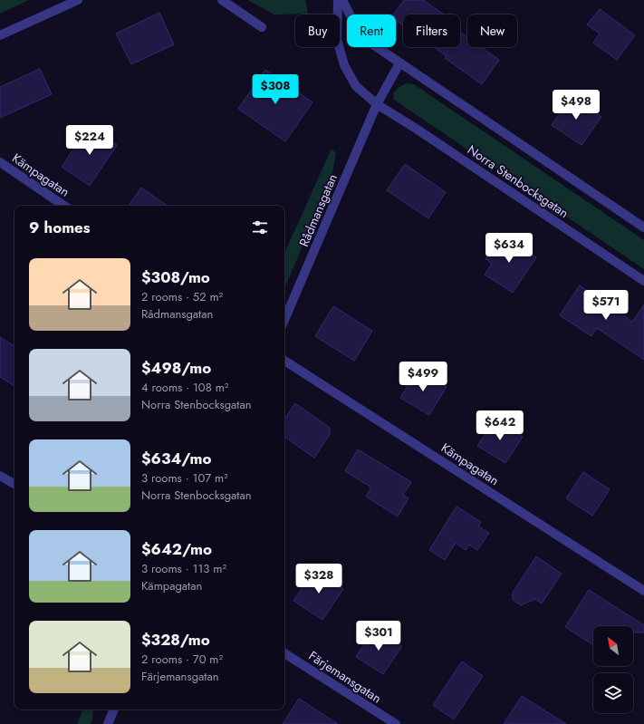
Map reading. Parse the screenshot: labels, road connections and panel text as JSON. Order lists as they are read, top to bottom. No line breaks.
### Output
{"streets":{"street":["Kämpagatan","Norra Stenbocksgatan","Rådmansgatan","Färjemansgatan"]},"crossings":[["Norra Stenbocksgatan","Rådmansgatan"]],"north":"top left","page":{"chip":["Buy","Rent","Filters","New"],"price":["$308","$498","$224","$634","$571","$499","$642","$328","$301"],"heading":"9 homes","list":[{"name":"$308/mo","note":"2 rooms · 52 m² · Rådmansgatan"},{"name":"$498/mo","note":"4 rooms · 108 m² · Norra Stenbocksgatan"},{"name":"$634/mo","note":"3 rooms · 107 m² · Norra Stenbocksgatan"},{"name":"$642/mo","note":"3 rooms · 113 m² · Kämpagatan"},{"name":"$328/mo","note":"2 rooms · 70 m² · Färjemansgatan"}]}}
